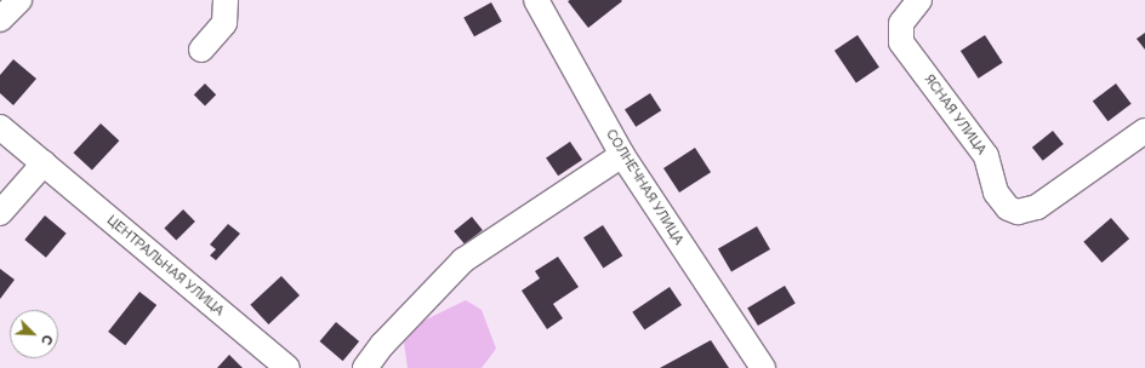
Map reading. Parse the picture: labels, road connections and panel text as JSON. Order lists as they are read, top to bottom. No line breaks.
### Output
{"streets":{"street":["ЯСНАЯ УЛИЦА","СОЛНЕЧНАЯ УЛИЦА","ЦЕНТРАЛЬНАЯ УЛИЦА"]},"north":"bottom right"}
